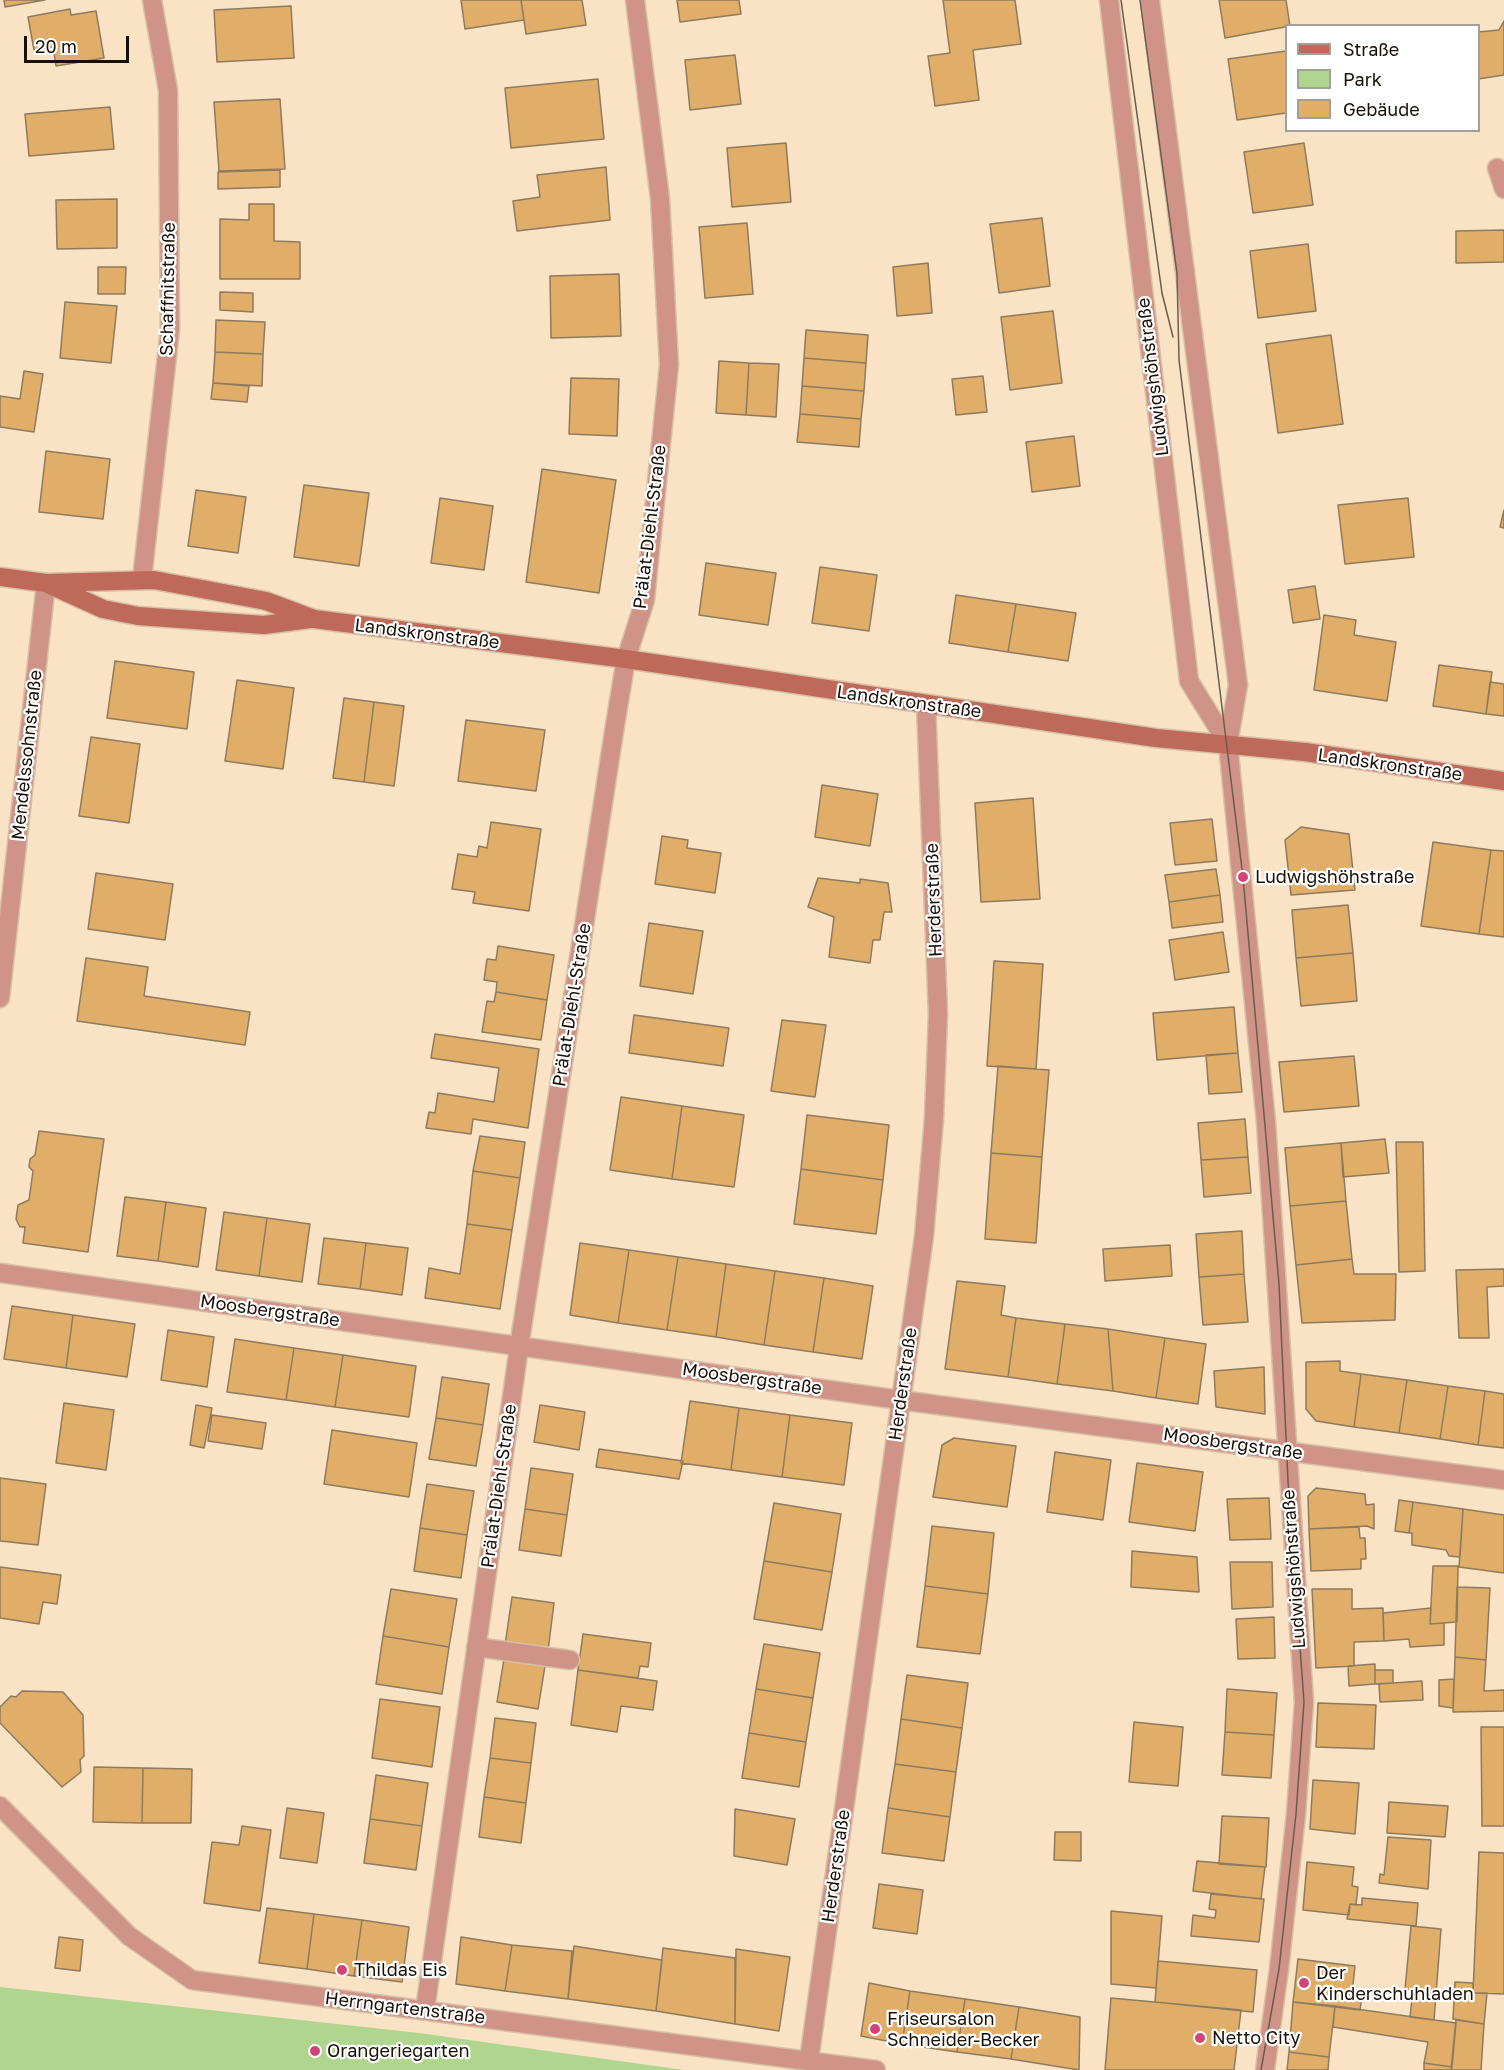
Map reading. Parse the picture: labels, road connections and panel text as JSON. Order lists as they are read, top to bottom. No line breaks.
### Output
{"streets":{"main road":["Landskronstraße"],"street":["Schaffnitstraße","Ludwigshöhstraße","Prälat-Diehl-Straße","Mendelssohnstraße","Herderstraße","Moosbergstraße","Herrngartenstraße"]},"crossings":[["Schaffnitstraße","Landskronstraße"],["Ludwigshöhstraße","Landskronstraße"],["Ludwigshöhstraße","Moosbergstraße"],["Prälat-Diehl-Straße","Landskronstraße"],["Prälat-Diehl-Straße","Moosbergstraße"],["Prälat-Diehl-Straße","Herrngartenstraße"],["Landskronstraße","Mendelssohnstraße"],["Landskronstraße","Herderstraße"],["Herderstraße","Moosbergstraße"],["Herderstraße","Herrngartenstraße"]],"places":["Ludwigshöhstraße","Thildas Eis","Der Kinderschuhladen","Friseursalon Schneider-Becker","Netto City","Orangeriegarten"],"legend":["Straße","Park","Gebäude"],"scale_bar":"20 m"}
